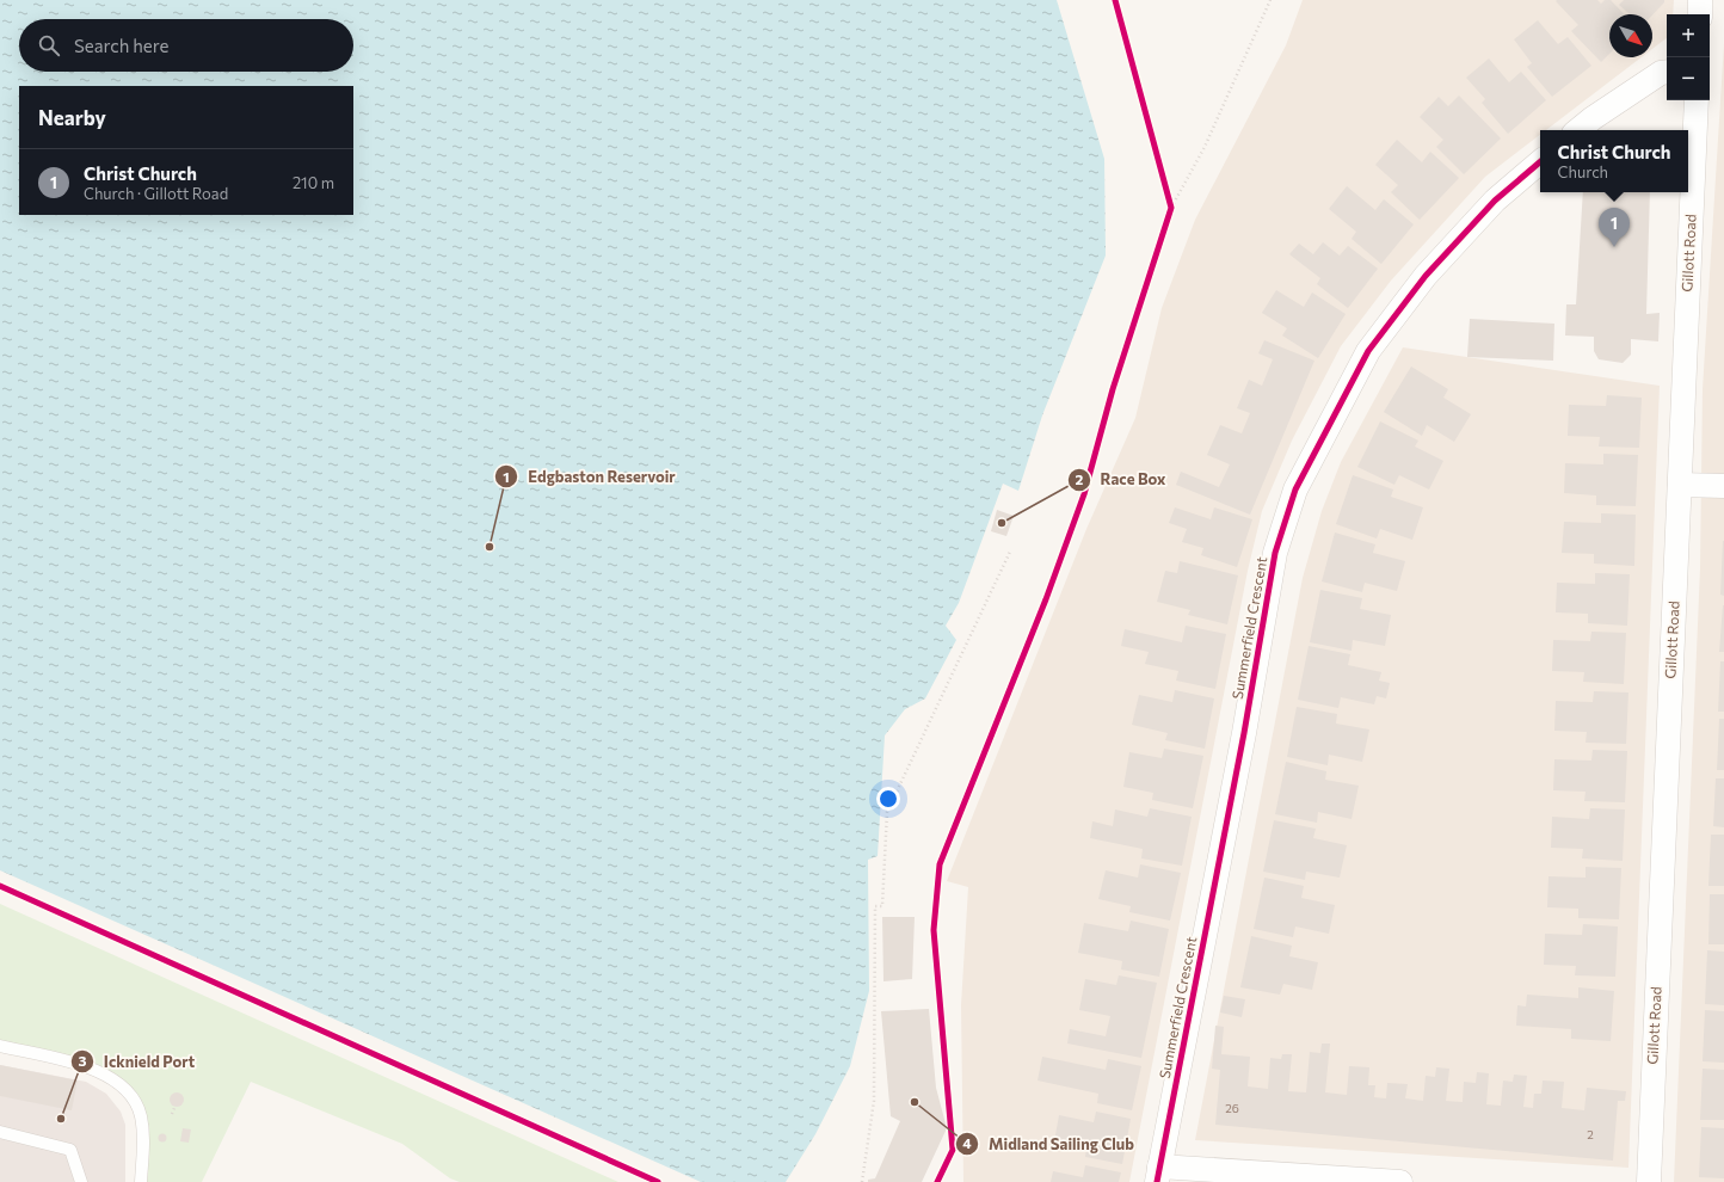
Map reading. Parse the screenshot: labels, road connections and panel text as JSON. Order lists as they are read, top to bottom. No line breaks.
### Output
{"streets":{"street":["Gillott Road","Summerfield Crescent"]},"places":["Race Box","Edgbaston Reservoir","Midland Sailing Club","Icknield Port"],"house_numbers":["26","2"],"north":"bottom right","page":{"map_buttons":["+","−"],"search":"Search here","heading":"Nearby","popup":["Christ Church","Church"],"list":[{"mark":"1","name":"Christ Church","note":"Church · Gillott Road","value":"210 m"}],"pins":"1"}}
